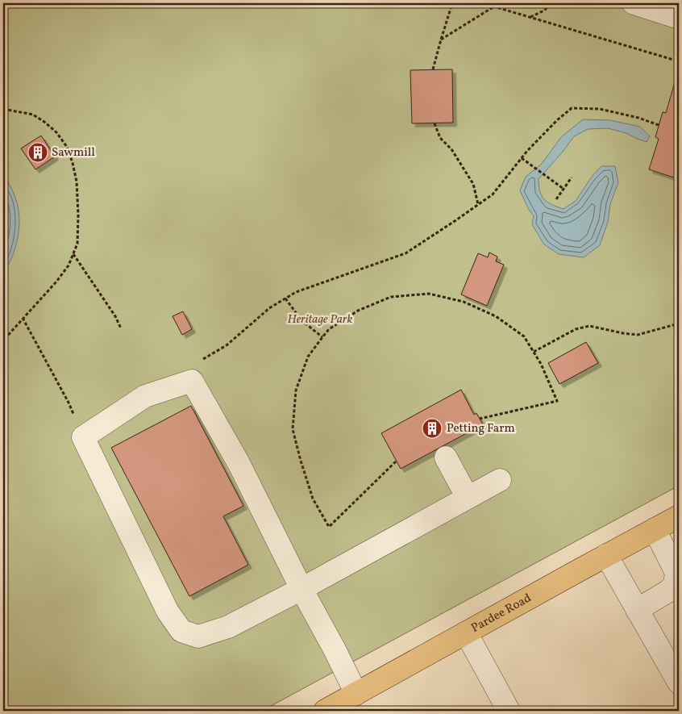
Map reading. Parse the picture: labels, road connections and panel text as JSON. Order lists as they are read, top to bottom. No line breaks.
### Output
{"streets":{"main road":["Pardee Road"]},"parks":["Heritage Park"],"places":{"building":["Sawmill","Petting Farm"]}}
